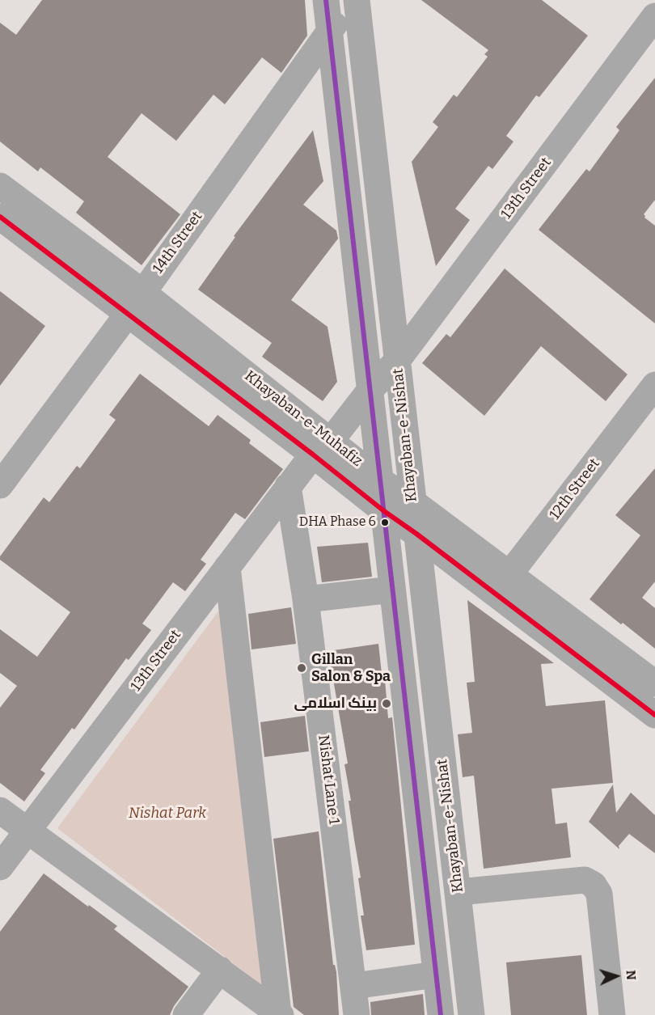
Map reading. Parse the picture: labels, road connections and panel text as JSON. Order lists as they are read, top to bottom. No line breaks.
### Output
{"streets":{"street":["13th Street","14th Street","Khayaban-e-Muhafiz","Khayaban-e-Nishat","12th Street","Nishat Lane 1"]},"crossings":[["13th Street","Khayaban-e-Muhafiz"],["13th Street","Khayaban-e-Nishat"],["13th Street","Nishat Lane 1"],["14th Street","Khayaban-e-Muhafiz"],["14th Street","Khayaban-e-Nishat"],["Khayaban-e-Muhafiz","Khayaban-e-Nishat"],["Khayaban-e-Muhafiz","12th Street"]],"parks":["Nishat Park"],"places":["DHA Phase 6","Gillan Salon & Spa","بینک اسلامی"],"north":"right"}
